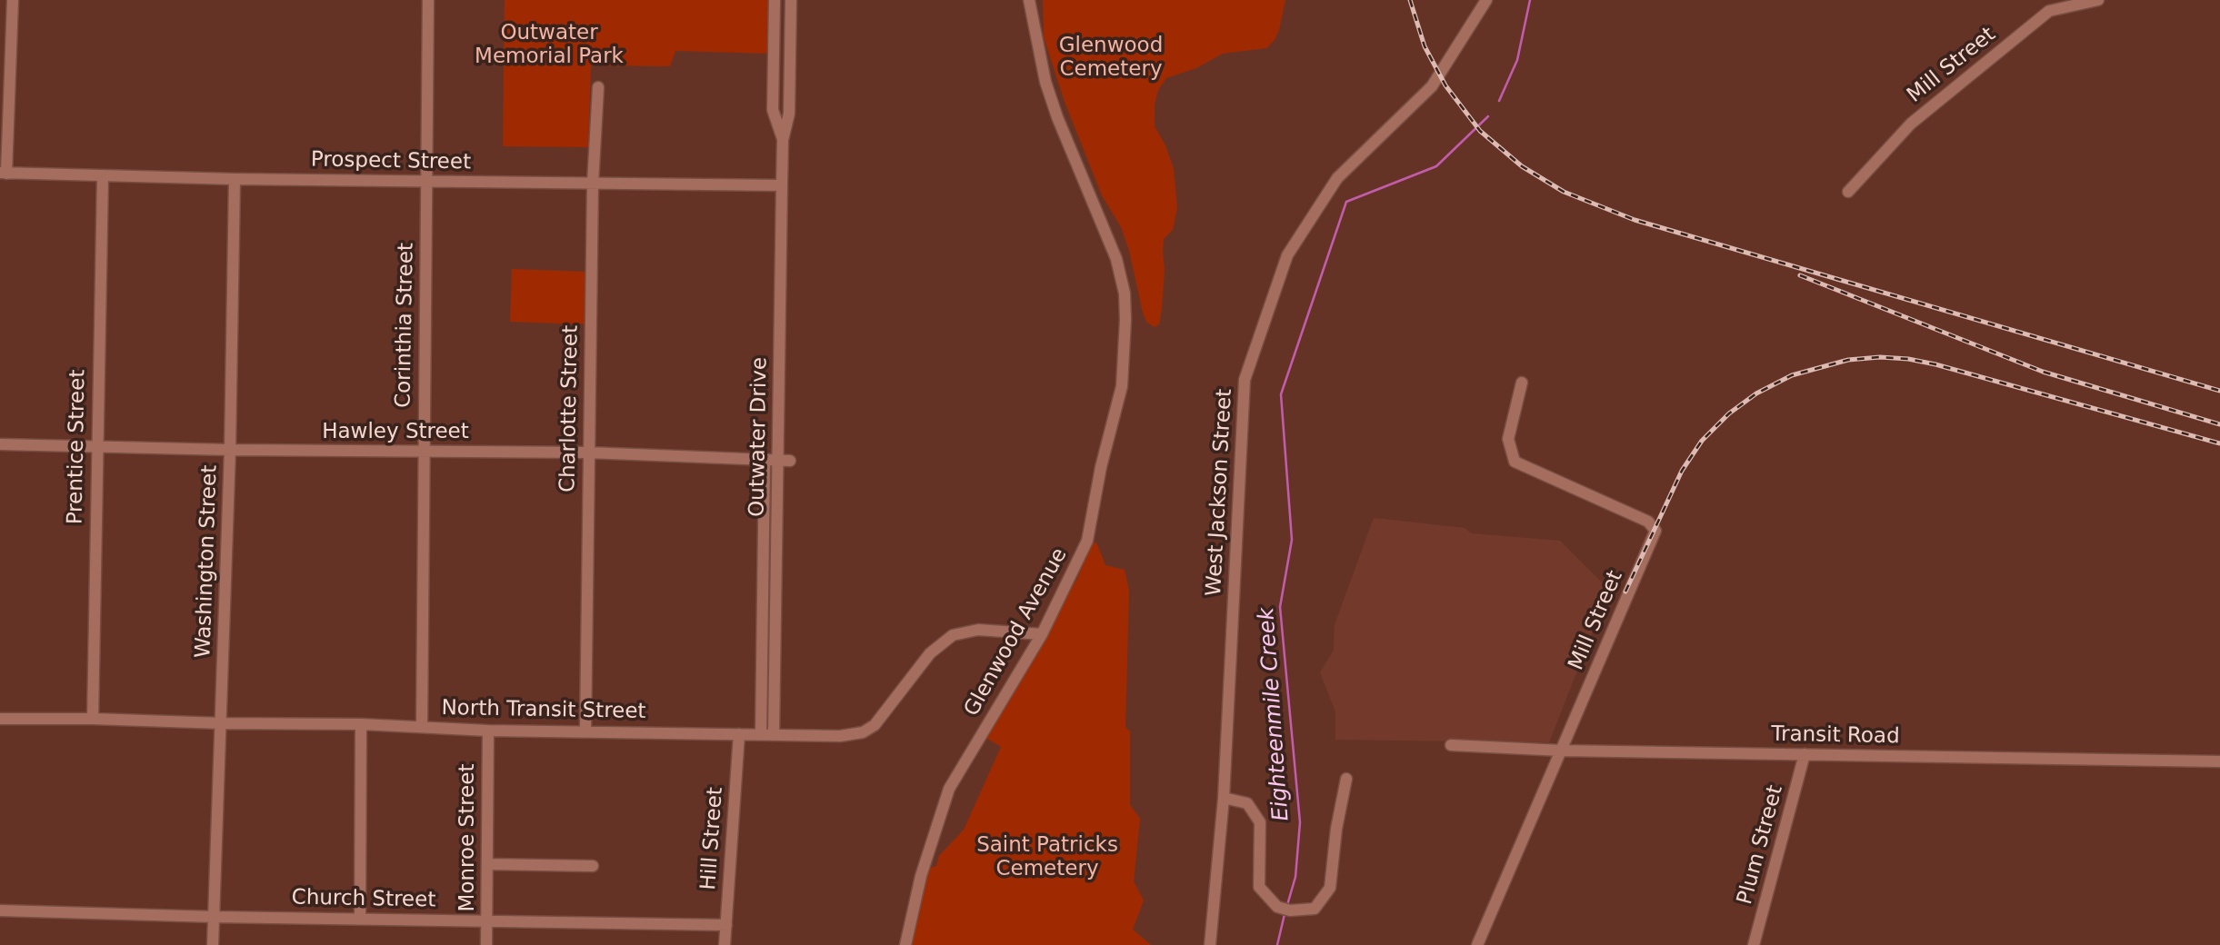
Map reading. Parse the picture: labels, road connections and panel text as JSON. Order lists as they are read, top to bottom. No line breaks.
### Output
{"streets":{"street":["Mill Street","Prospect Street","Corinthia Street","Charlotte Street","Hawley Street","Outwater Drive","Prentice Street","West Jackson Street","Washington Street","Glenwood Avenue","North Transit Street","Transit Road","Monroe Street","Hill Street","Plum Street","Church Street"]},"crossings":[["Mill Street","Transit Road"],["Prospect Street","Corinthia Street"],["Prospect Street","Charlotte Street"],["Prospect Street","Outwater Drive"],["Prospect Street","Prentice Street"],["Prospect Street","Washington Street"],["Corinthia Street","Hawley Street"],["Corinthia Street","North Transit Street"],["Charlotte Street","Hawley Street"],["Charlotte Street","North Transit Street"],["Hawley Street","Outwater Drive"],["Hawley Street","Prentice Street"],["Hawley Street","Washington Street"],["Outwater Drive","North Transit Street"],["Prentice Street","North Transit Street"],["Washington Street","North Transit Street"],["Washington Street","Church Street"],["Glenwood Avenue","North Transit Street"],["North Transit Street","Monroe Street"],["North Transit Street","Hill Street"],["Transit Road","Plum Street"],["Monroe Street","Church Street"],["Hill Street","Church Street"]],"water":["Eighteenmile Creek"],"parks":["Outwater Memorial Park","Glenwood Cemetery","Saint Patricks Cemetery"]}
